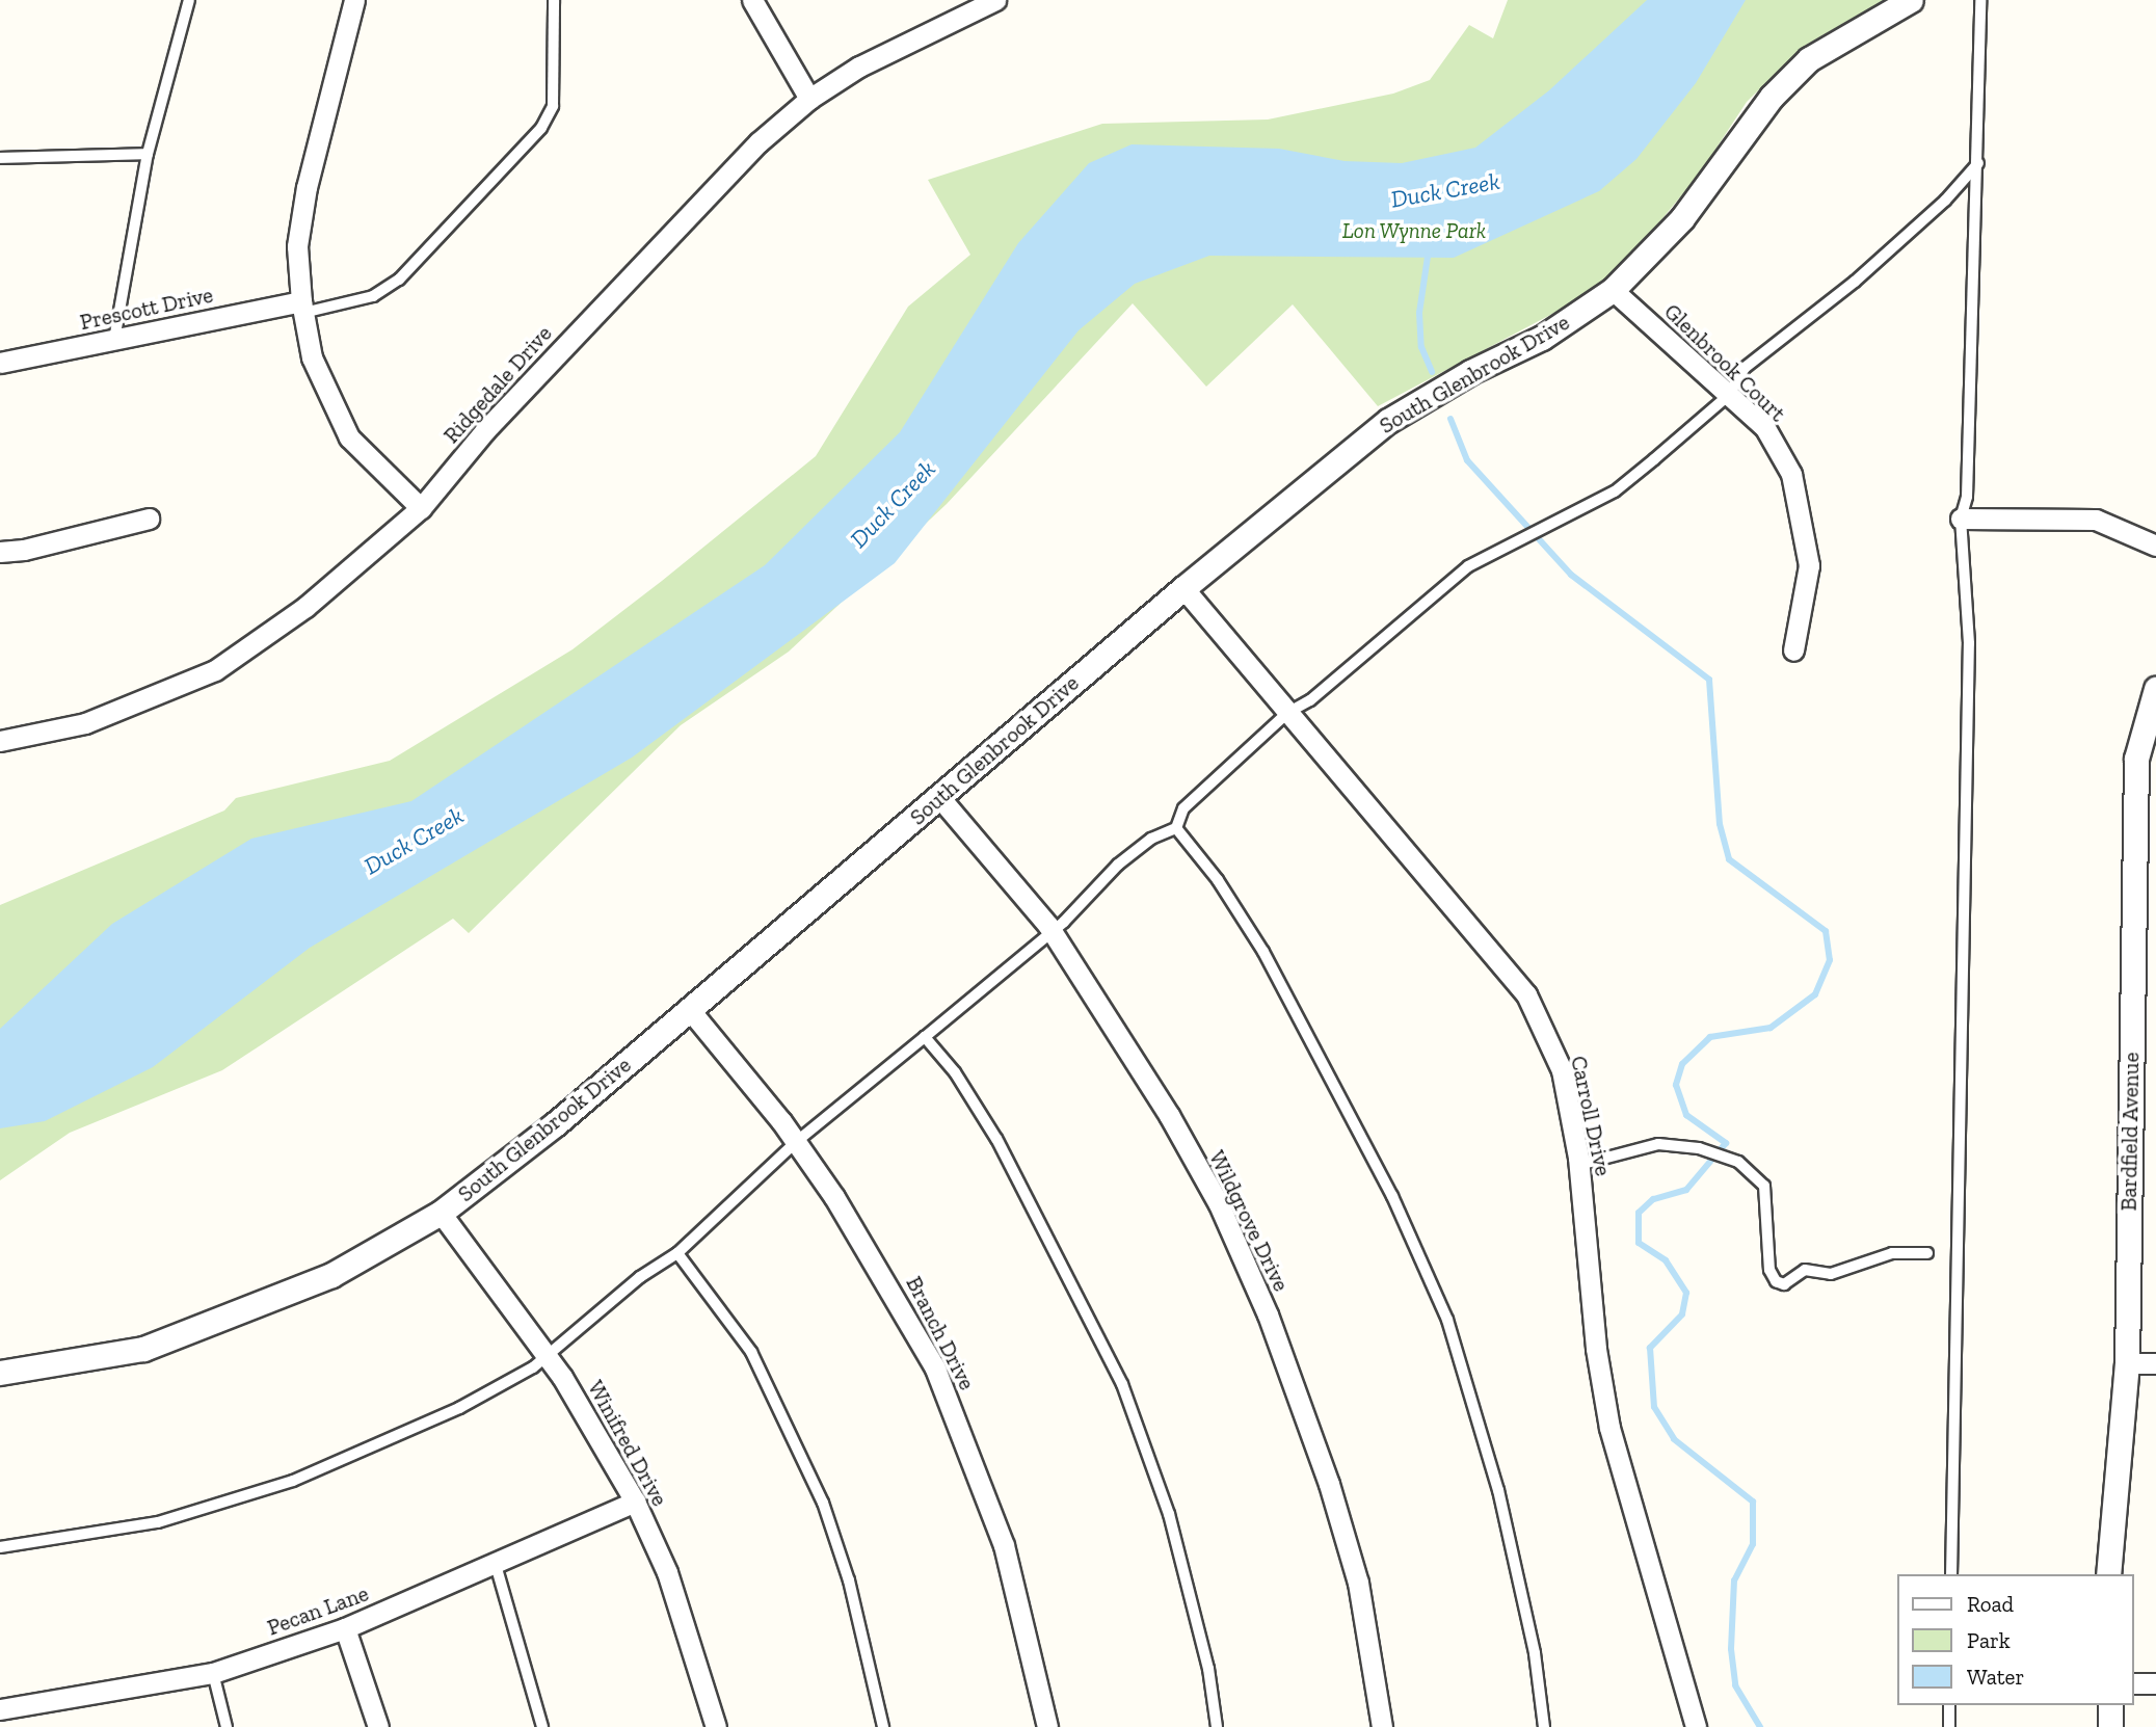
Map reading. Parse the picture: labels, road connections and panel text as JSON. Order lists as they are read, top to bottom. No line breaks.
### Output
{"streets":{"street":["Prescott Drive","Glenbrook Court","South Glenbrook Drive","Ridgedale Drive","Carroll Drive","Bardfield Avenue","Wildgrove Drive","Branch Drive","Winifred Drive","Pecan Lane"]},"crossings":[["Glenbrook Court","South Glenbrook Drive"],["South Glenbrook Drive","Carroll Drive"],["South Glenbrook Drive","Wildgrove Drive"],["South Glenbrook Drive","Branch Drive"],["South Glenbrook Drive","Winifred Drive"],["Winifred Drive","Pecan Lane"]],"water":["Duck Creek"],"parks":["Lon Wynne Park"],"legend":["Road","Park","Water"]}
